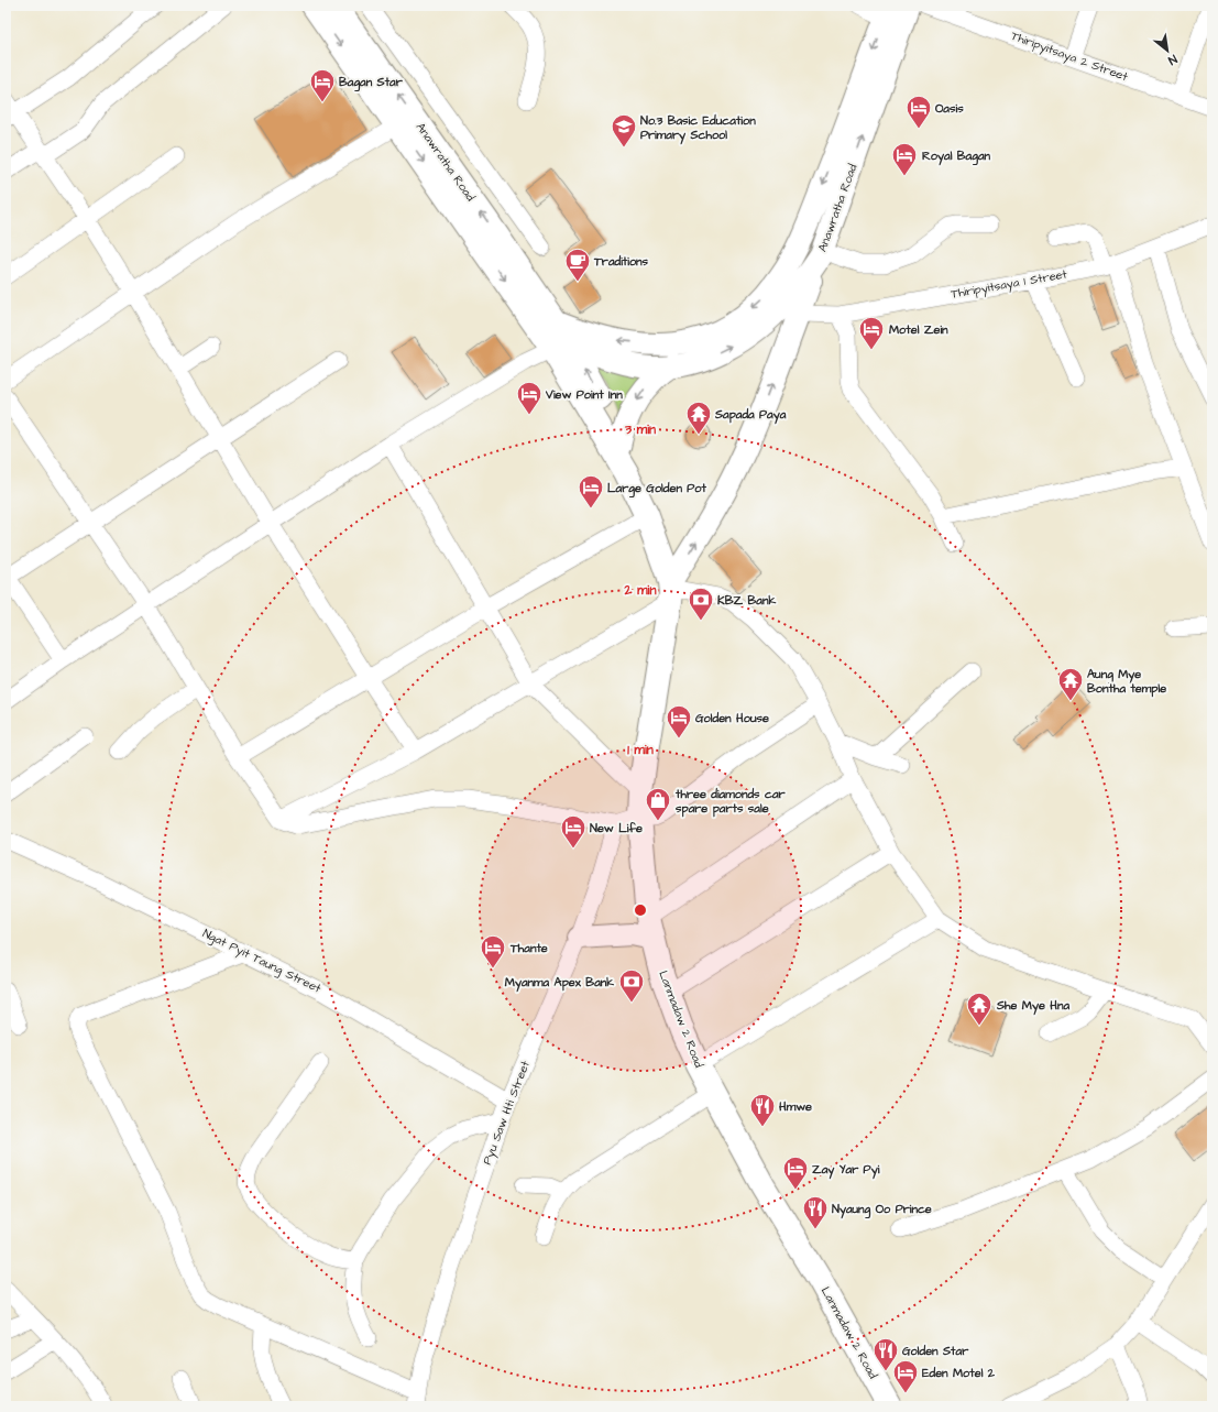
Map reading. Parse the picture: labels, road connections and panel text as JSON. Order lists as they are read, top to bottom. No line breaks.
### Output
{"streets":{"highway":["Anawratha Road","Lanmadaw 2 Road"],"street":["Thiripyitsaya 2 Street","Thiripyitsaya 1 Street","Ngat Pyit Taung Street","Pyu Saw Hti Street"]},"crossings":[["Ngat Pyit Taung Street","Pyu Saw Hti Street"]],"places":{"hotel":["Bagan Star","Oasis","Royal Bagan","Motel Zein","View Point Inn","Large Golden Pot","Golden House","New Life","Thante","Zay Yar Pyi","Eden Motel 2"],"school or university":["No.3 Basic Education Primary School"],"cafe":["Traditions"],"temple":["Sapada Paya","Aung Mye Bontha temple","She Mye Hna"],"bank":["KBZ Bank","Myanma Apex Bank"],"shop":["three diamonds car spare parts sale"],"restaurant":["Hmwe","Nyaung Oo Prince","Golden Star"]},"north":"bottom right","rings":["3 min","2 min","1 min"]}
